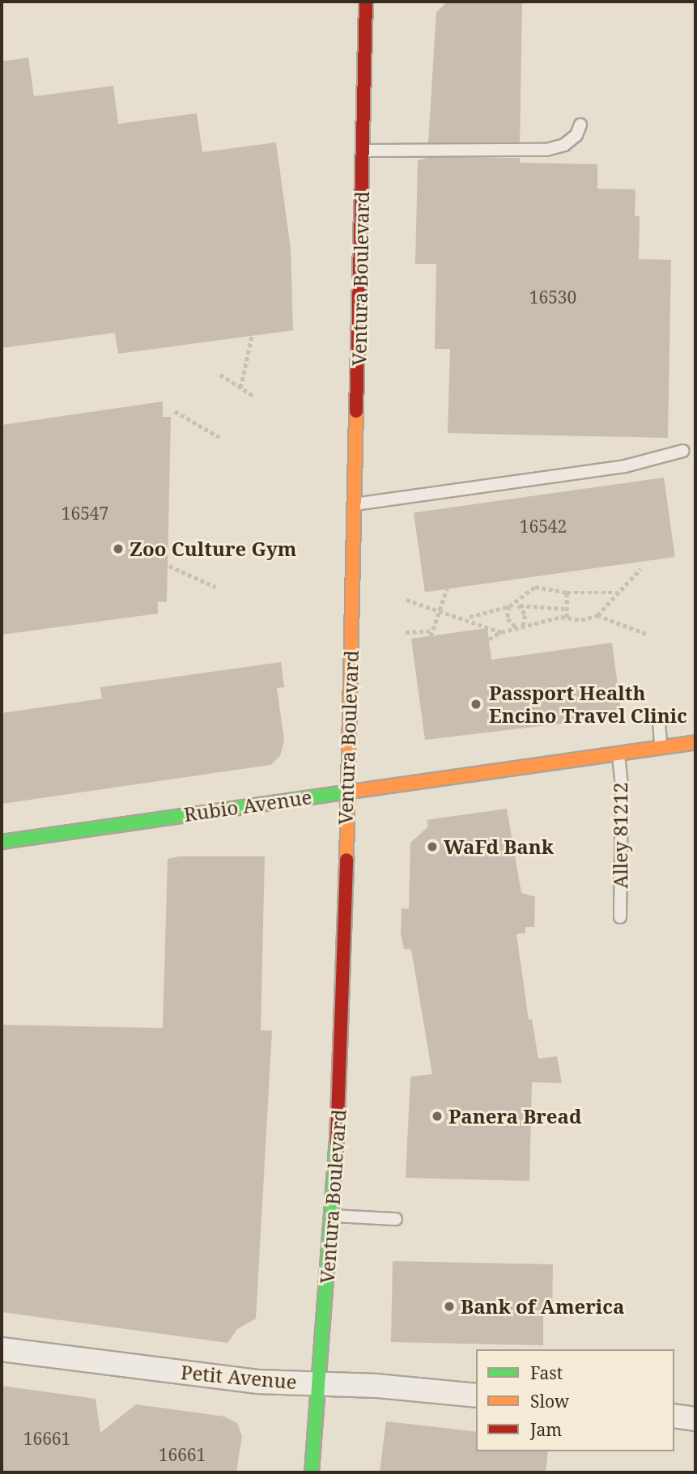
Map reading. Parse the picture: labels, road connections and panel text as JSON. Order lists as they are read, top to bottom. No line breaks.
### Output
{"streets":{"main road":["Ventura Boulevard","Rubio Avenue"],"street":["Petit Avenue"],"lane":["Alley 81212"]},"crossings":[["Ventura Boulevard","Rubio Avenue"],["Ventura Boulevard","Petit Avenue"],["Rubio Avenue","Alley 81212"]],"places":["Zoo Culture Gym","Passport Health Encino Travel Clinic","WaFd Bank","Panera Bread","Bank of America"],"house_numbers":["16530","16547","16542","16661","16661"],"legend":["Fast","Slow","Jam"]}
